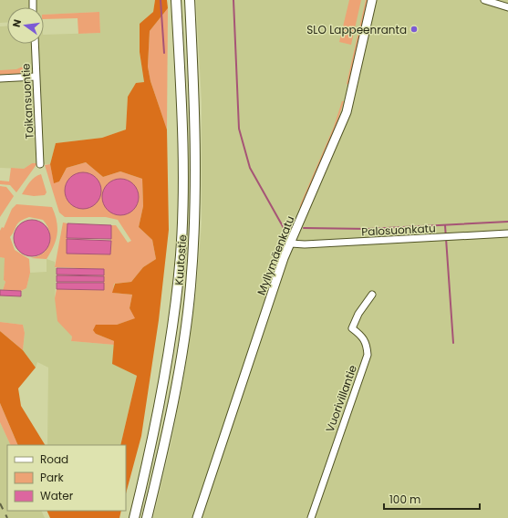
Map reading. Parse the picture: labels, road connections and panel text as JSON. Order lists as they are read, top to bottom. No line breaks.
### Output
{"streets":{"highway":["Kuutostie"],"main road":["Myllymäenkatu"],"street":["Toikansuontie","Palosuonkatu","Vuorivillantie"]},"crossings":[["Palosuonkatu","Myllymäenkatu"]],"places":["SLO Lappeenranta"],"legend":["Road","Park","Water"],"scale_bar":"100 m","north":"left"}
